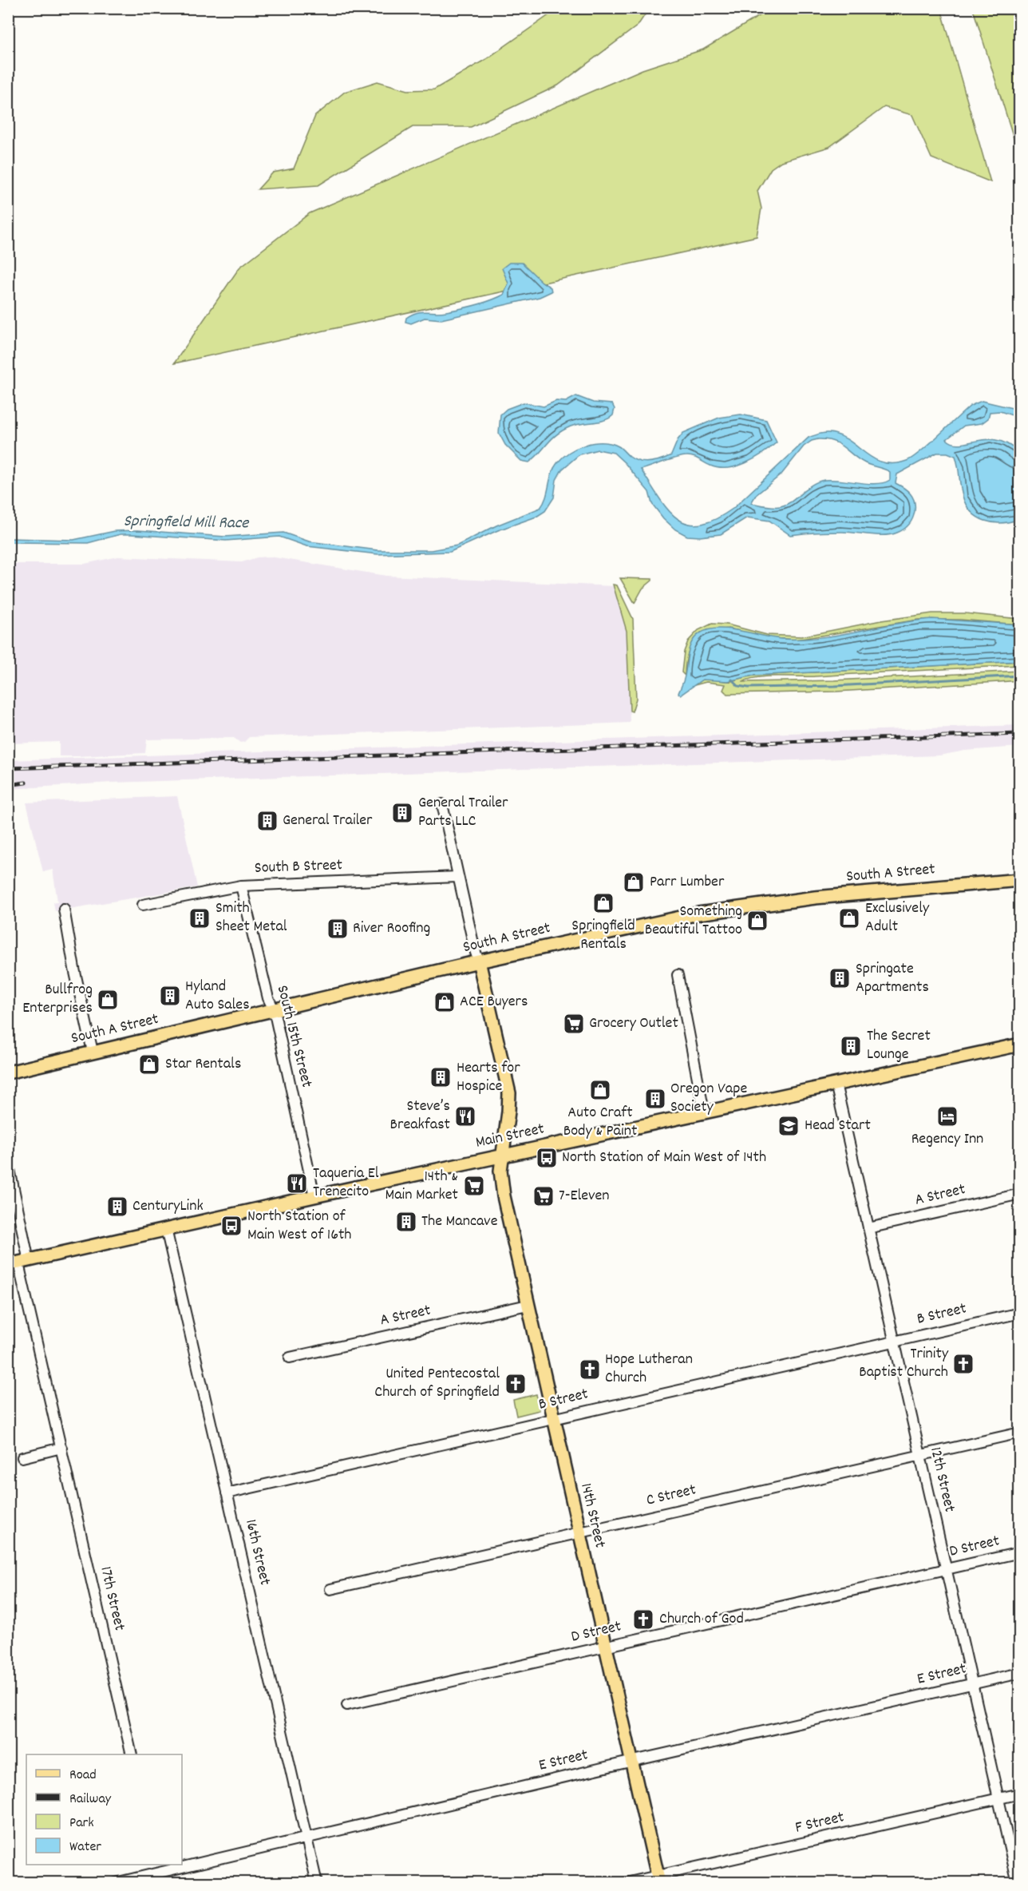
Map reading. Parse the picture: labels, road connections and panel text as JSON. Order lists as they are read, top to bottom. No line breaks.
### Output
{"streets":{"main road":["South A Street","Main Street","14th Street"],"street":["South B Street","South 15th Street","A Street","B Street","12th Street","C Street","D Street","16th Street","17th Street","E Street","F Street"]},"crossings":[["South B Street","South 15th Street"],["South A Street","South 15th Street"],["South A Street","14th Street"],["South 15th Street","Main Street"],["Main Street","12th Street"],["Main Street","14th Street"],["Main Street","16th Street"],["Main Street","17th Street"],["A Street","12th Street"],["A Street","14th Street"],["B Street","12th Street"],["B Street","14th Street"],["B Street","16th Street"],["12th Street","C Street"],["12th Street","D Street"],["12th Street","E Street"],["12th Street","F Street"],["C Street","14th Street"],["14th Street","D Street"],["14th Street","E Street"],["14th Street","F Street"],["16th Street","E Street"]],"water":["Springfield Mill Race"],"places":{"building":["General Trailer Parts LLC","General Trailer","Smith Sheet Metal","River Roofing","Springate Apartments","Hyland Auto Sales","The Secret Lounge","Hearts for Hospice","Oregon Vape Society","CenturyLink","The Mancave"],"shop":["Parr Lumber","Springfield Rentals","Exclusively Adult","Something Beautiful Tattoo","Bullfrog Enterprises","ACE Buyers","Star Rentals","Auto Craft Body & Paint"],"supermarket":["Grocery Outlet","14th & Main Market","7-Eleven"],"restaurant":["Steve’s Breakfast","Taqueria El Trenecito"],"hotel":["Regency Inn"],"school or university":["Head Start"],"bus stop":["North Station of Main West of 14th","North Station of Main West of 16th"],"church":["Trinity Baptist Church","Hope Lutheran Church","United Pentecostal Church of Springfield","Church of God"]},"legend":["Road","Railway","Park","Water"]}
